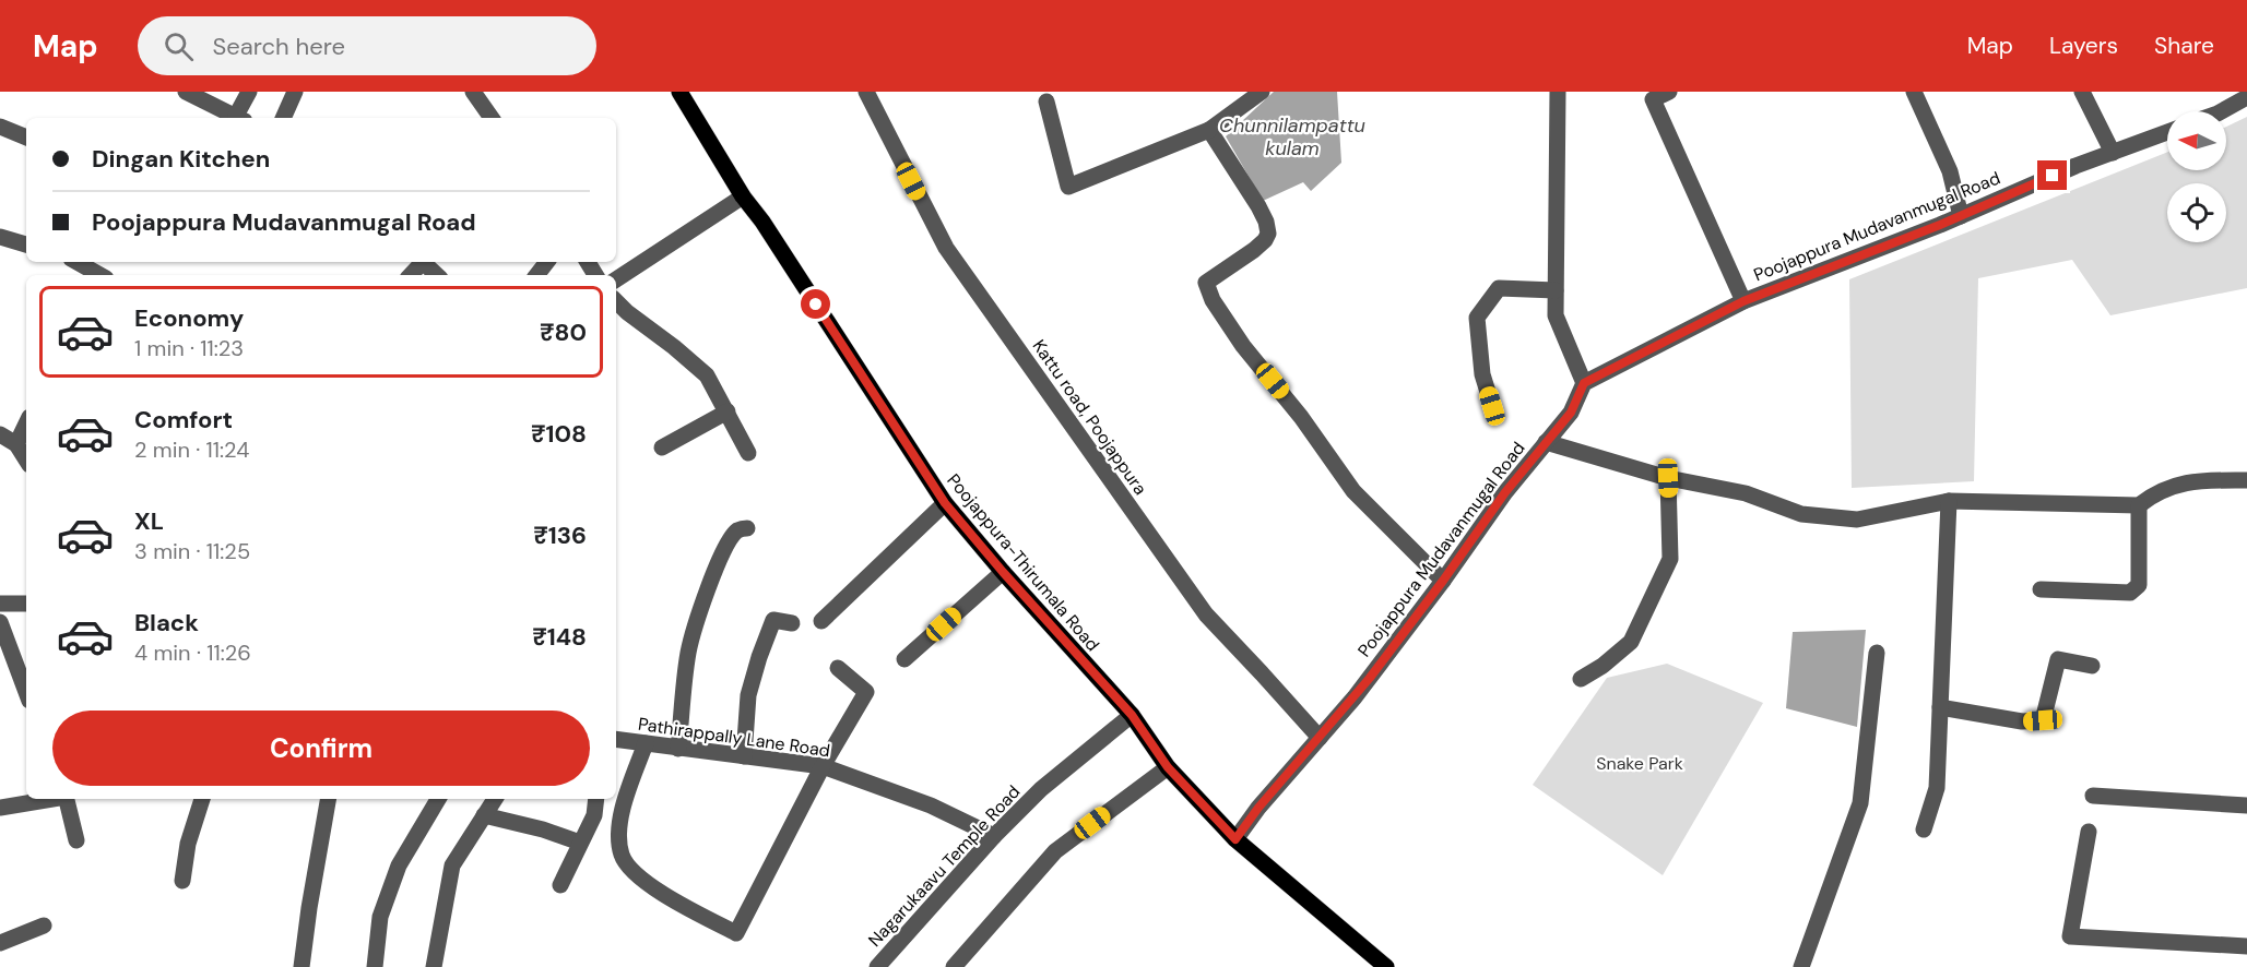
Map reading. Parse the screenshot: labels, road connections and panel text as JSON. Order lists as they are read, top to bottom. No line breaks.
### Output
{"streets":{"main road":["Poojappura-Thirumala Road"],"street":["Poojappura Mudavanmugal Road","Kattu road, Poojappura","Pathirappally Lane Road","Nagarukaavu Temple Road"]},"crossings":[["Poojappura Mudavanmugal Road","Kattu road, Poojappura"],["Poojappura Mudavanmugal Road","Poojappura-Thirumala Road"],["Poojappura-Thirumala Road","Nagarukaavu Temple Road"],["Pathirappally Lane Road","Nagarukaavu Temple Road"]],"water":["Chunnilampattu kulam"],"parks":["Snake Park"],"north":"left","page":{"header":"Map","search":"Search here","nav":["Map","Layers","Share"],"banner":["Dingan Kitchen","Poojappura Mudavanmugal Road"],"list":[{"name":"Economy","note":"1 min · 11:23","value":"₹80"},{"name":"Comfort","note":"2 min · 11:24","value":"₹108"},{"name":"XL","note":"3 min · 11:25","value":"₹136"},{"name":"Black","note":"4 min · 11:26","value":"₹148"}],"buttons":"Confirm"}}
